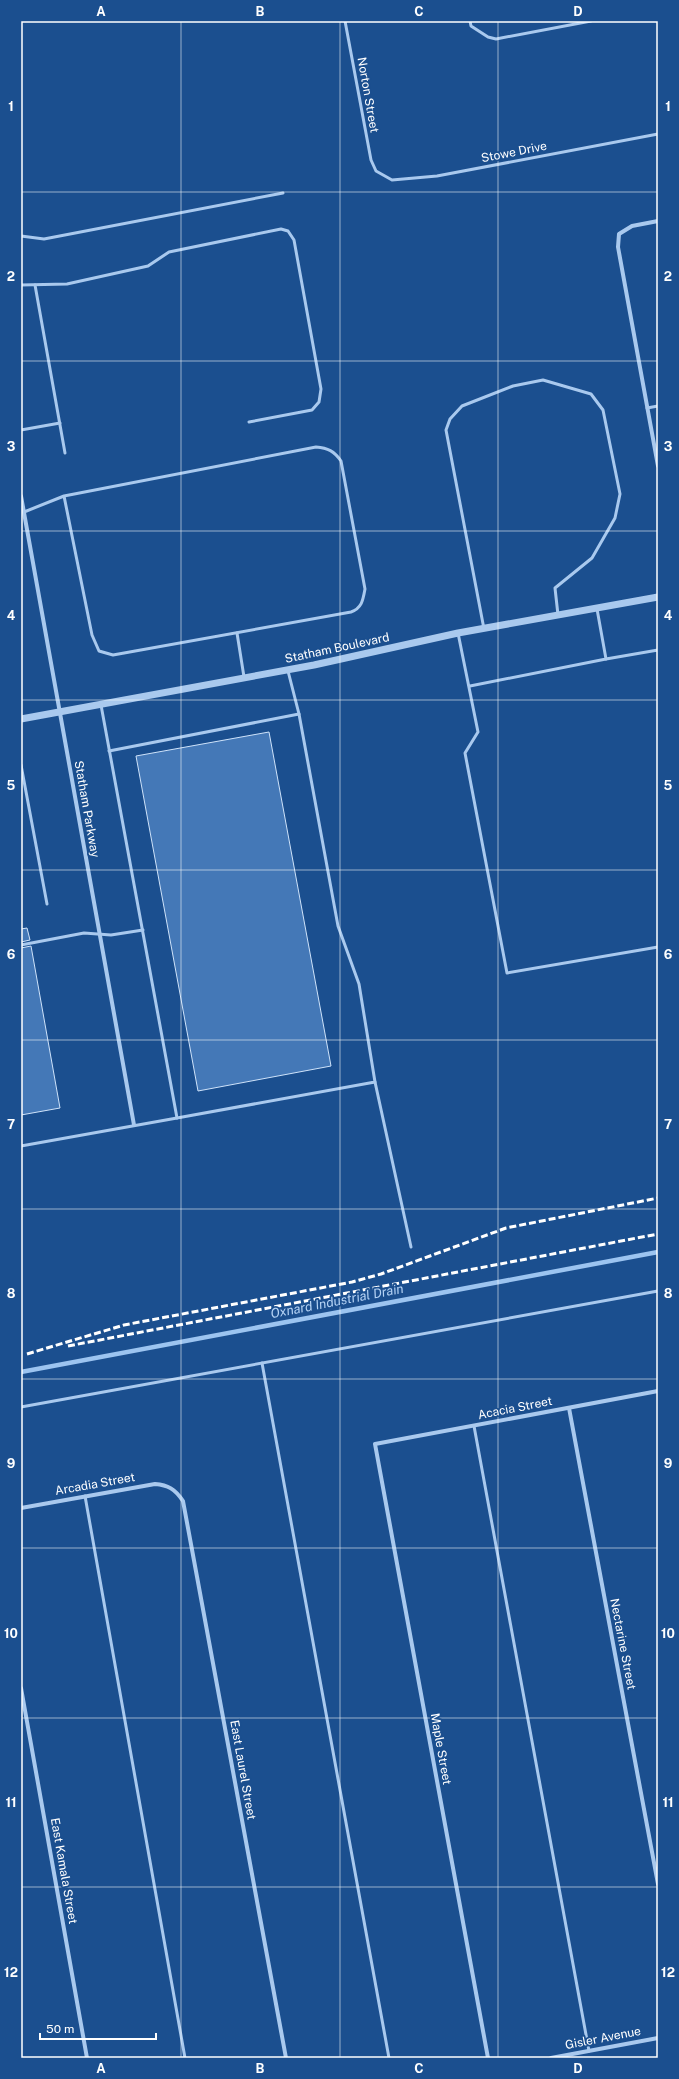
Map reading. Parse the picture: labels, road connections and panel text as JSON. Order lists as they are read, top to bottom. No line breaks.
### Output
{"streets":{"street":["Statham Boulevard","Statham Parkway","Acacia Street","Arcadia Street","Nectarine Street","Maple Street","East Laurel Street","East Kamala Street","Gisler Avenue"],"lane":["Norton Street","Stowe Drive"]},"crossings":[["Norton Street","Stowe Drive"],["Statham Boulevard","Statham Parkway"],["Acacia Street","Nectarine Street"],["Acacia Street","Maple Street"],["Arcadia Street","East Laurel Street"]],"water":["Oxnard Industrial Drain"],"scale_bar":"50 m","grid":{"columns":["A","B","C","D"],"rows":["1","2","3","4","5","6","7","8","9","10","11","12"]}}
